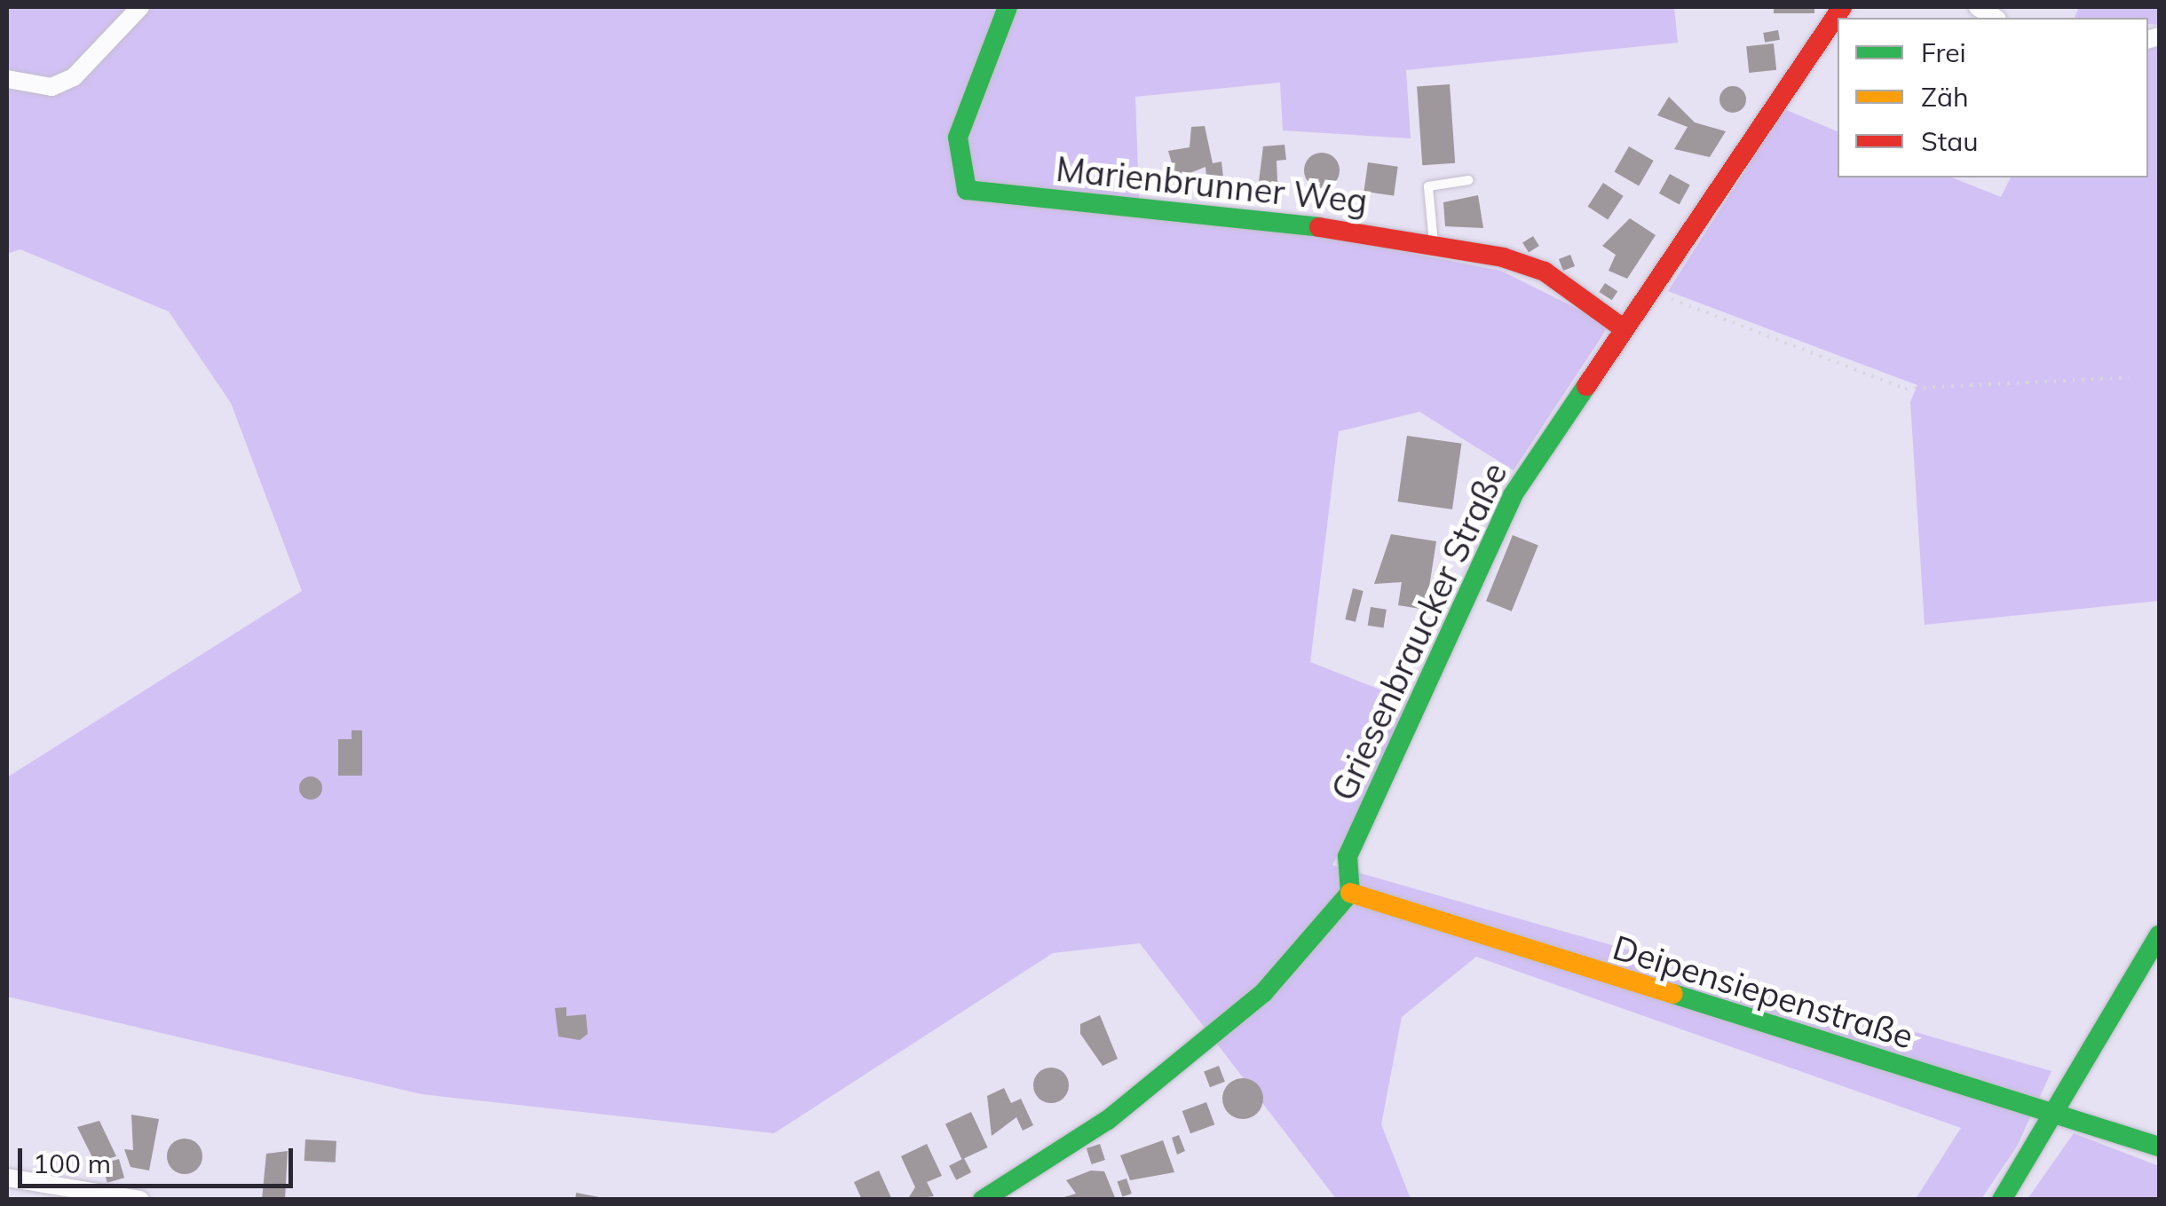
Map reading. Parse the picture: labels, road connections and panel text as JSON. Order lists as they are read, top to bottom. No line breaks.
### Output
{"streets":{"street":["Marienbrunner Weg","Griesenbraucker Straße","Deipensiepenstraße"]},"crossings":[["Marienbrunner Weg","Griesenbraucker Straße"],["Griesenbraucker Straße","Deipensiepenstraße"]],"legend":["Frei","Zäh","Stau"],"scale_bar":"100 m"}
